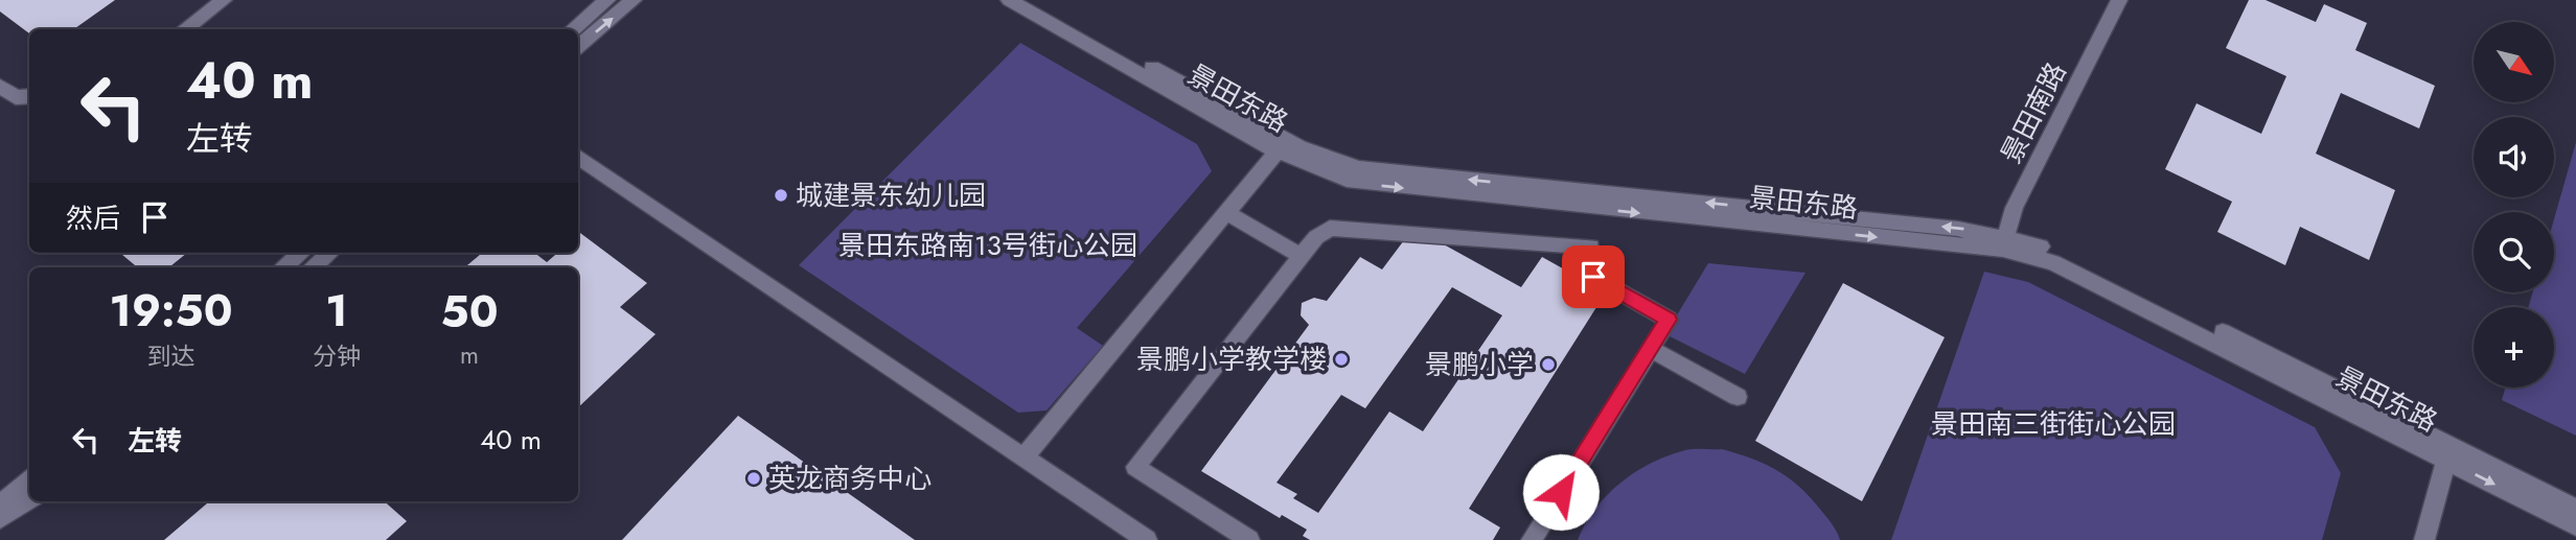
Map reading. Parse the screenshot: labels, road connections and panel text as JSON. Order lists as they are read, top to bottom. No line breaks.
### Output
{"streets":{"street":["景田东路","景田南路"]},"crossings":[["景田东路","景田南路"]],"parks":["景田东路南13号街心公园","景田南三街街心公园"],"places":["城建景东幼儿园","景鹏小学教学楼","景鹏小学","英龙商务中心"],"north":"bottom right","page":{"map_buttons":"+","turn":["40 m","左转"],"then":"然后","eta":["19:50","到达","1","分钟","50","m"],"list":[{"name":"左转","value":"40 m"}]}}
